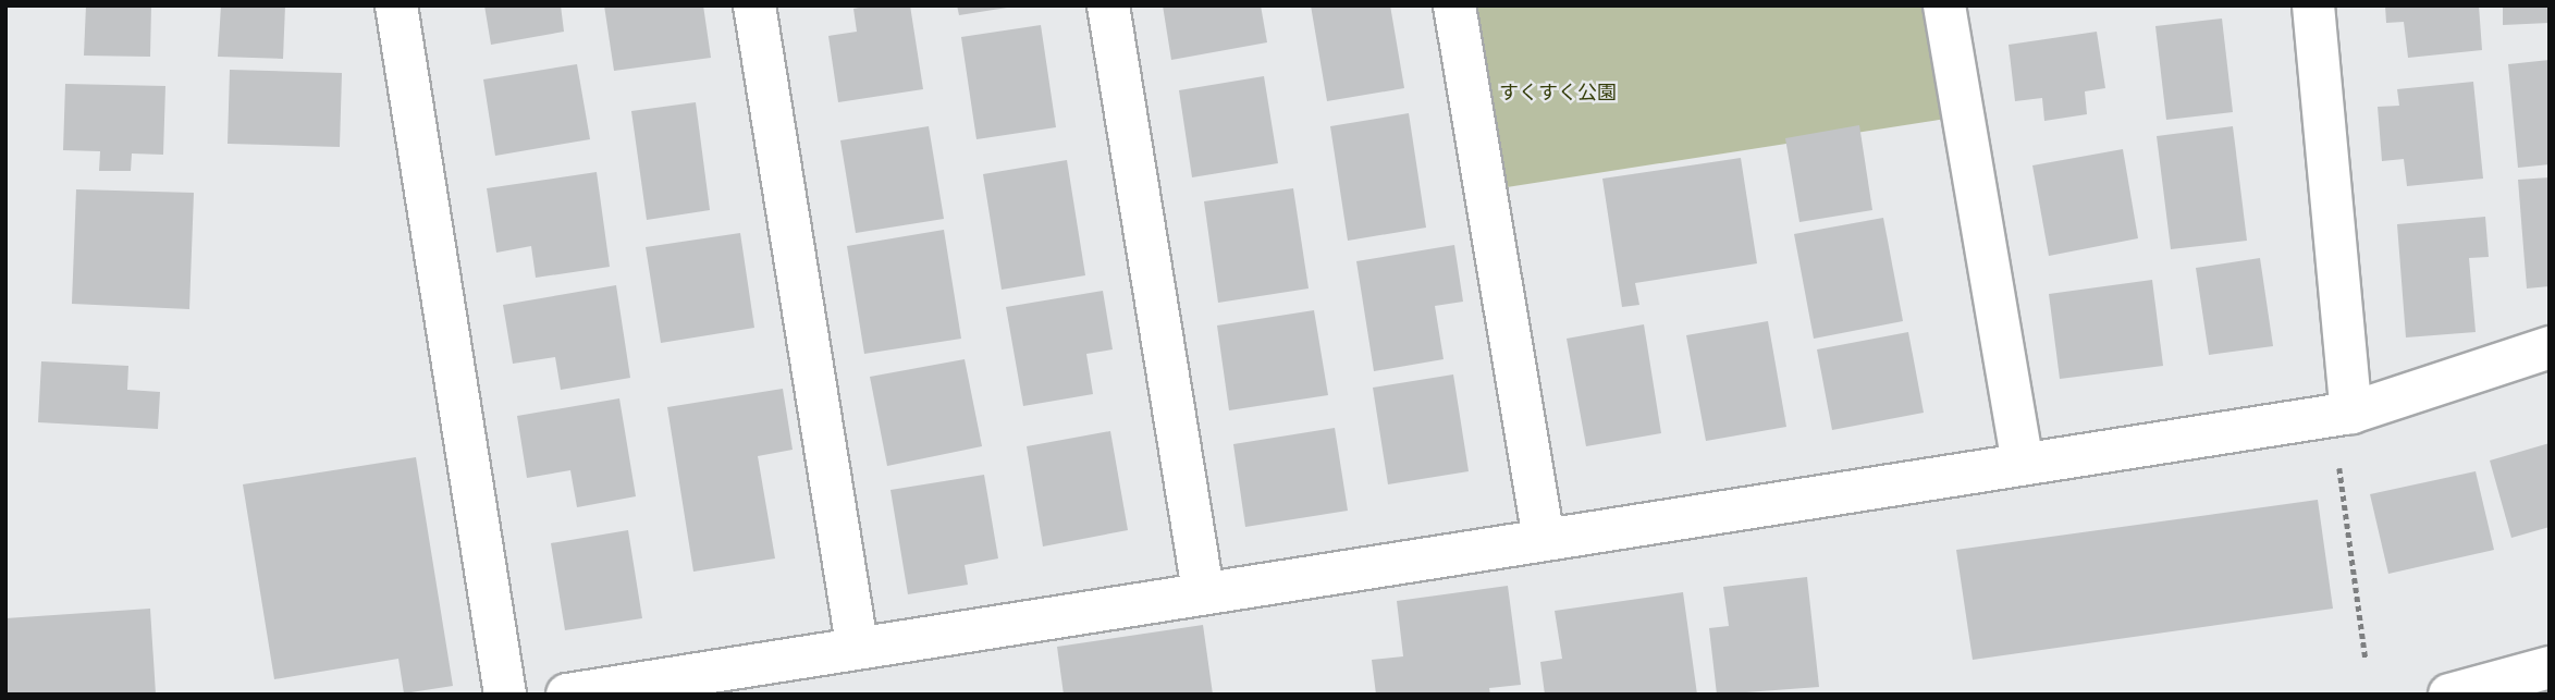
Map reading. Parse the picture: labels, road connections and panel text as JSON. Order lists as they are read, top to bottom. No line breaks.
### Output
{"parks":["すくすく公園"]}
